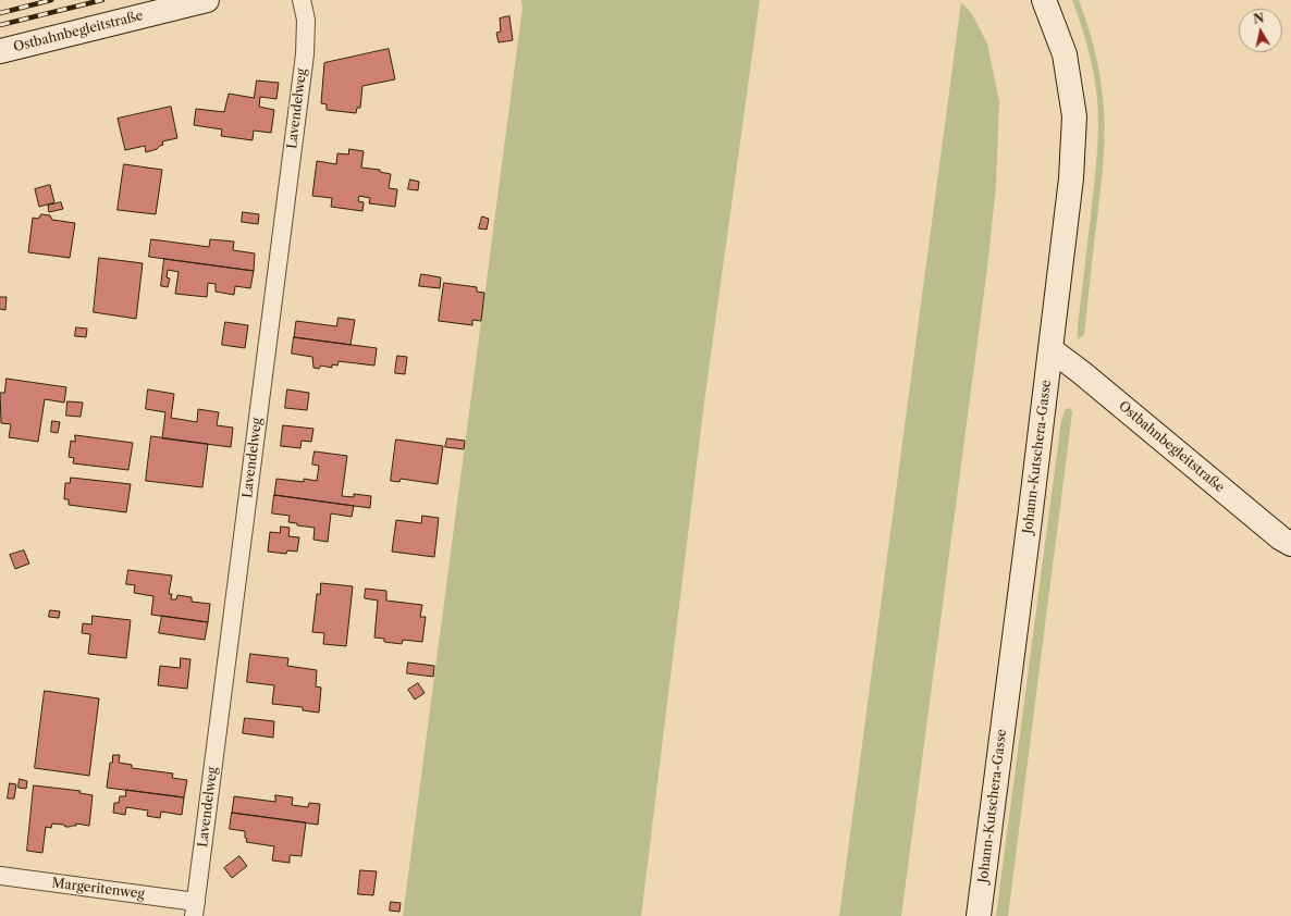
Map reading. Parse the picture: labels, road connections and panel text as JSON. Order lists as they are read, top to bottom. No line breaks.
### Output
{"streets":{"street":["Ostbahnbegleitstraße","Lavendelweg","Johann-Kutschera-Gasse","Margeritenweg"]},"crossings":[["Ostbahnbegleitstraße","Johann-Kutschera-Gasse"],["Lavendelweg","Margeritenweg"]],"north":"top"}
